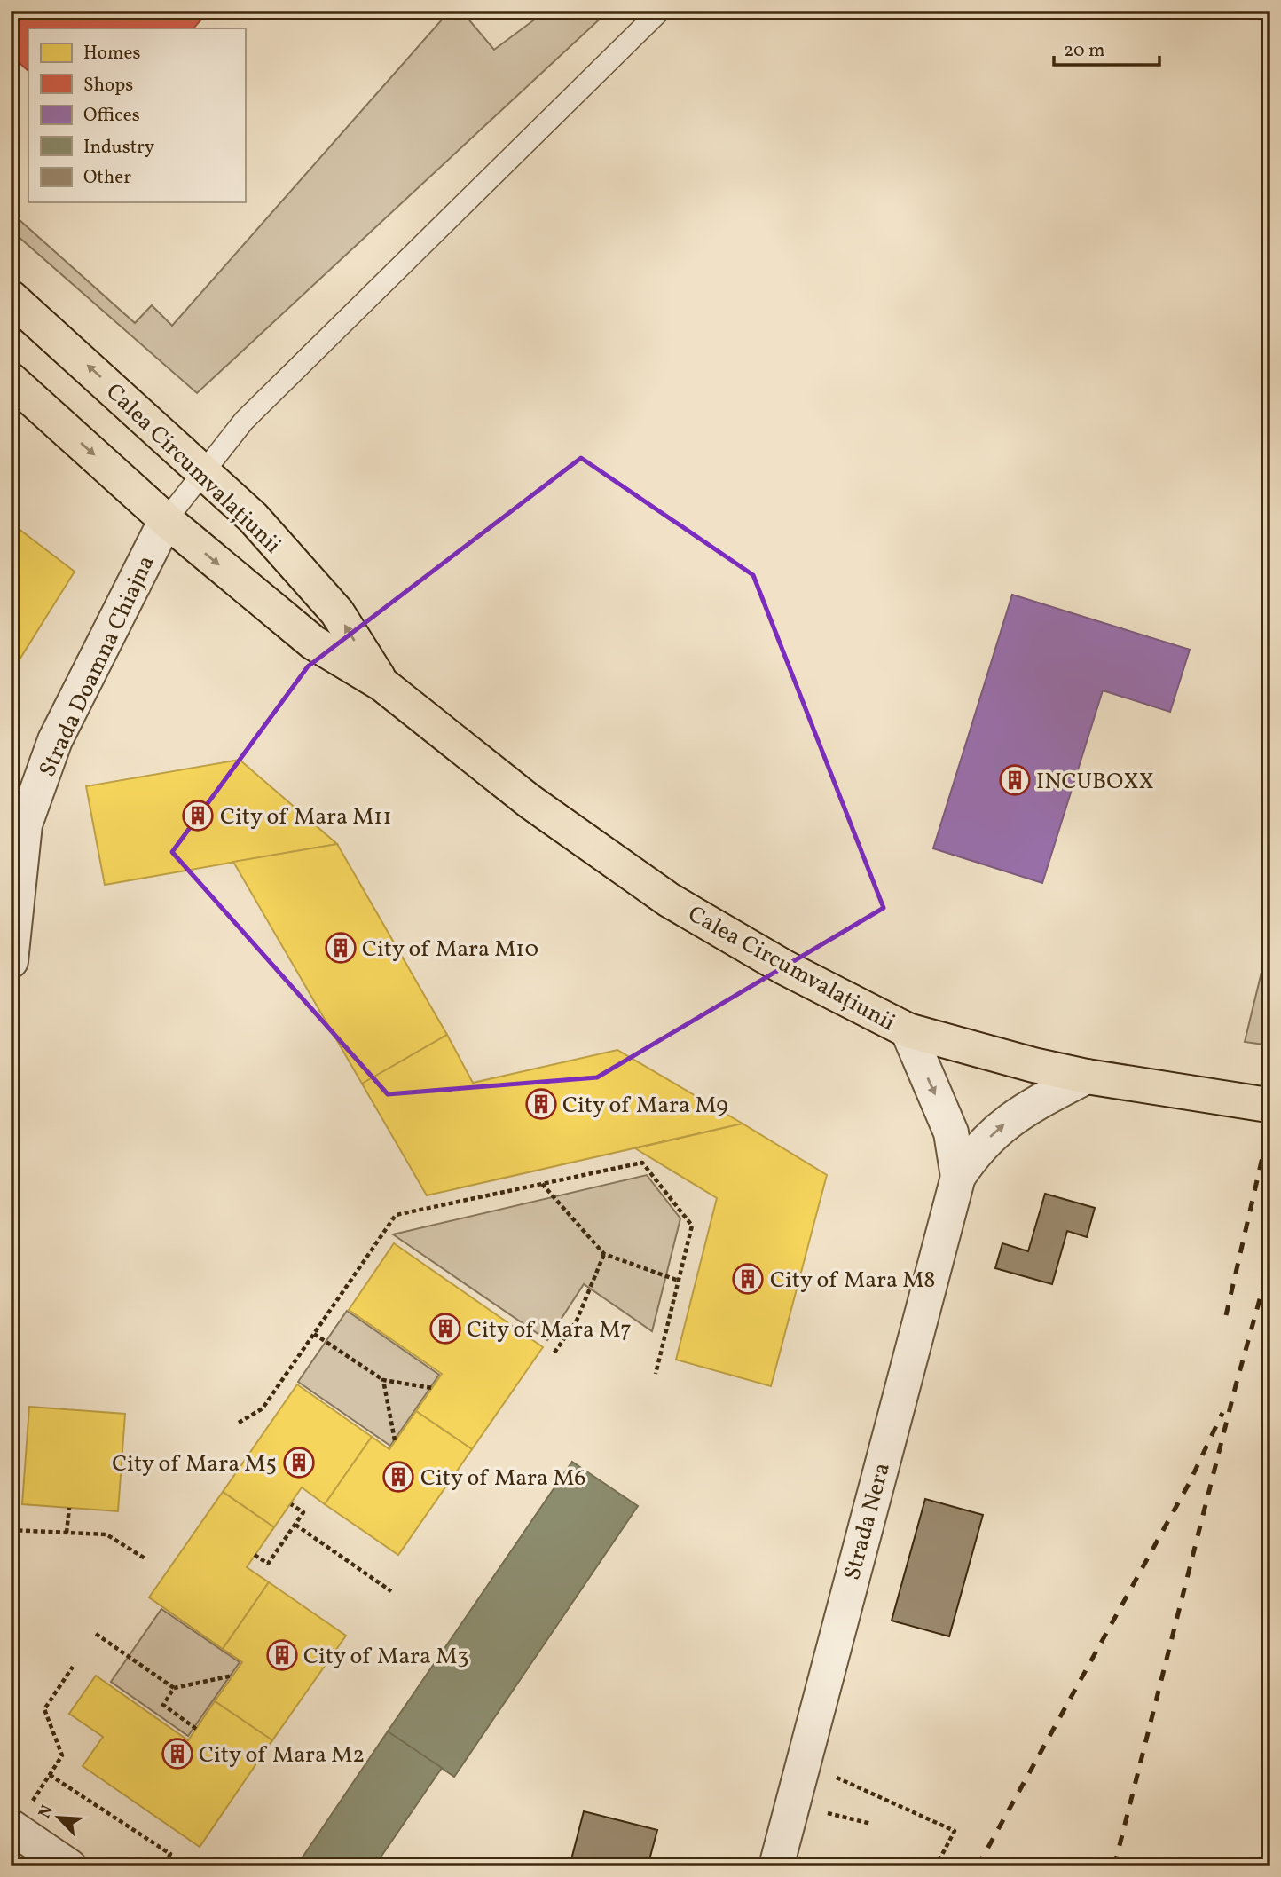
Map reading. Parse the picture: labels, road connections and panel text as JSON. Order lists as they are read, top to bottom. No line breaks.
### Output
{"streets":{"main road":["Calea Circumvalațiunii"],"street":["Strada Doamna Chiajna","Strada Nera"]},"crossings":[["Calea Circumvalațiunii","Strada Doamna Chiajna"],["Calea Circumvalațiunii","Strada Nera"]],"places":{"building":["INCUBOXX","City of Mara M11","City of Mara M10","City of Mara M9","City of Mara M8","City of Mara M7","City of Mara M5","City of Mara M6","City of Mara M3","City of Mara M2"]},"legend":["Homes","Shops","Offices","Industry","Other"],"scale_bar":"20 m","north":"top left"}
